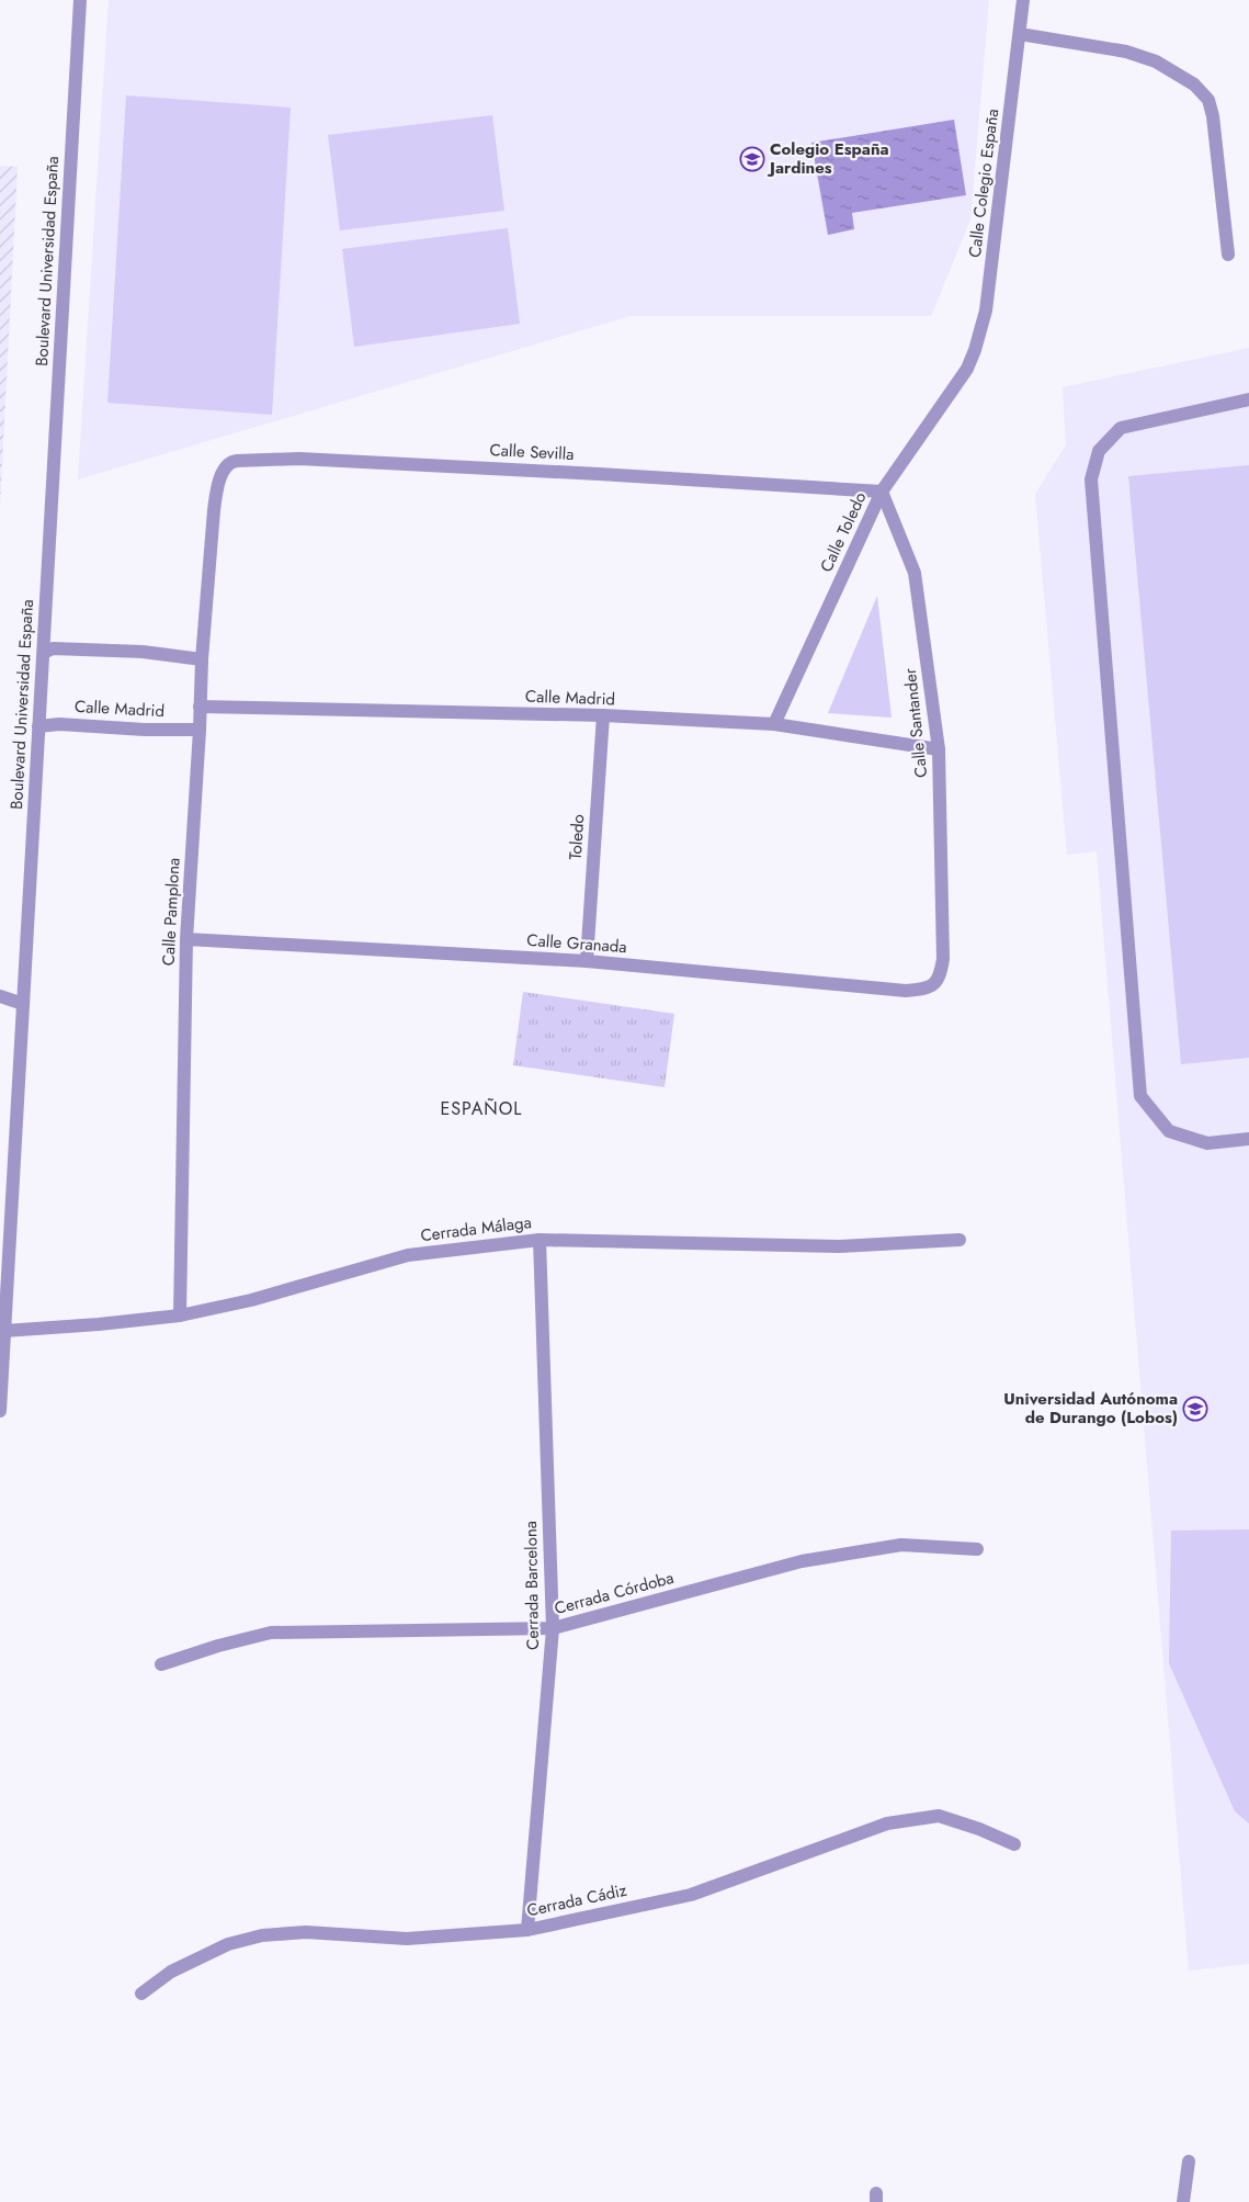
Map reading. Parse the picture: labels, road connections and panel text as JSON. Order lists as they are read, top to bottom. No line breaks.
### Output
{"streets":{"street":["Calle Colegio España","Boulevard Universidad España","Calle Sevilla","Calle Toledo","Calle Madrid","Calle Santander","Toledo","Calle Pamplona","Calle Granada","Cerrada Málaga","Cerrada Barcelona","Cerrada Córdoba","Cerrada Cádiz"]},"crossings":[["Calle Colegio España","Calle Toledo"],["Boulevard Universidad España","Calle Madrid"],["Boulevard Universidad España","Cerrada Málaga"],["Calle Sevilla","Calle Toledo"],["Calle Sevilla","Calle Santander"],["Calle Sevilla","Calle Pamplona"],["Calle Toledo","Calle Madrid"],["Calle Toledo","Calle Santander"],["Calle Madrid","Calle Santander"],["Calle Madrid","Toledo"],["Calle Madrid","Calle Pamplona"],["Calle Santander","Calle Granada"],["Toledo","Calle Granada"],["Calle Pamplona","Calle Granada"],["Calle Pamplona","Cerrada Málaga"],["Cerrada Málaga","Cerrada Barcelona"],["Cerrada Barcelona","Cerrada Córdoba"],["Cerrada Barcelona","Cerrada Cádiz"]],"districts":["ESPAÑOL"],"places":{"school or university":["Colegio España Jardines","Universidad Autónoma de Durango (Lobos)"]}}
